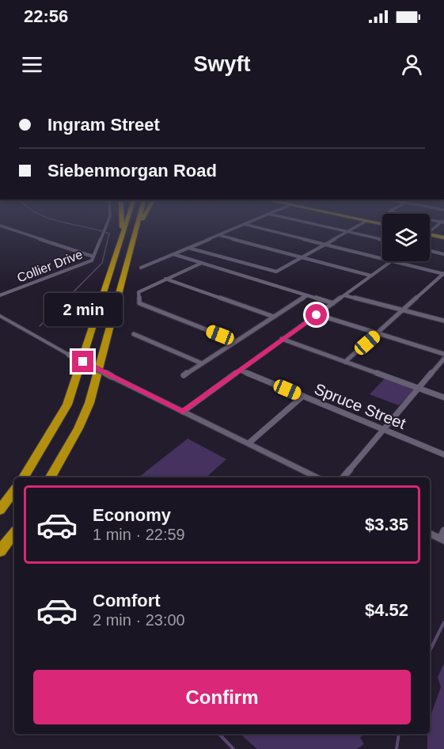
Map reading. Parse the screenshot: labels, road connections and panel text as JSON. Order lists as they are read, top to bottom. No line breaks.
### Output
{"streets":{"street":["Collier Drive","Spruce Street"]},"page":{"status":"22:56","header":"Swyft","banner":["Ingram Street","Siebenmorgan Road"],"bubble":"2 min","list":[{"name":"Economy","note":"1 min · 22:59","value":"$3.35"},{"name":"Comfort","note":"2 min · 23:00","value":"$4.52"}],"buttons":"Confirm"}}
